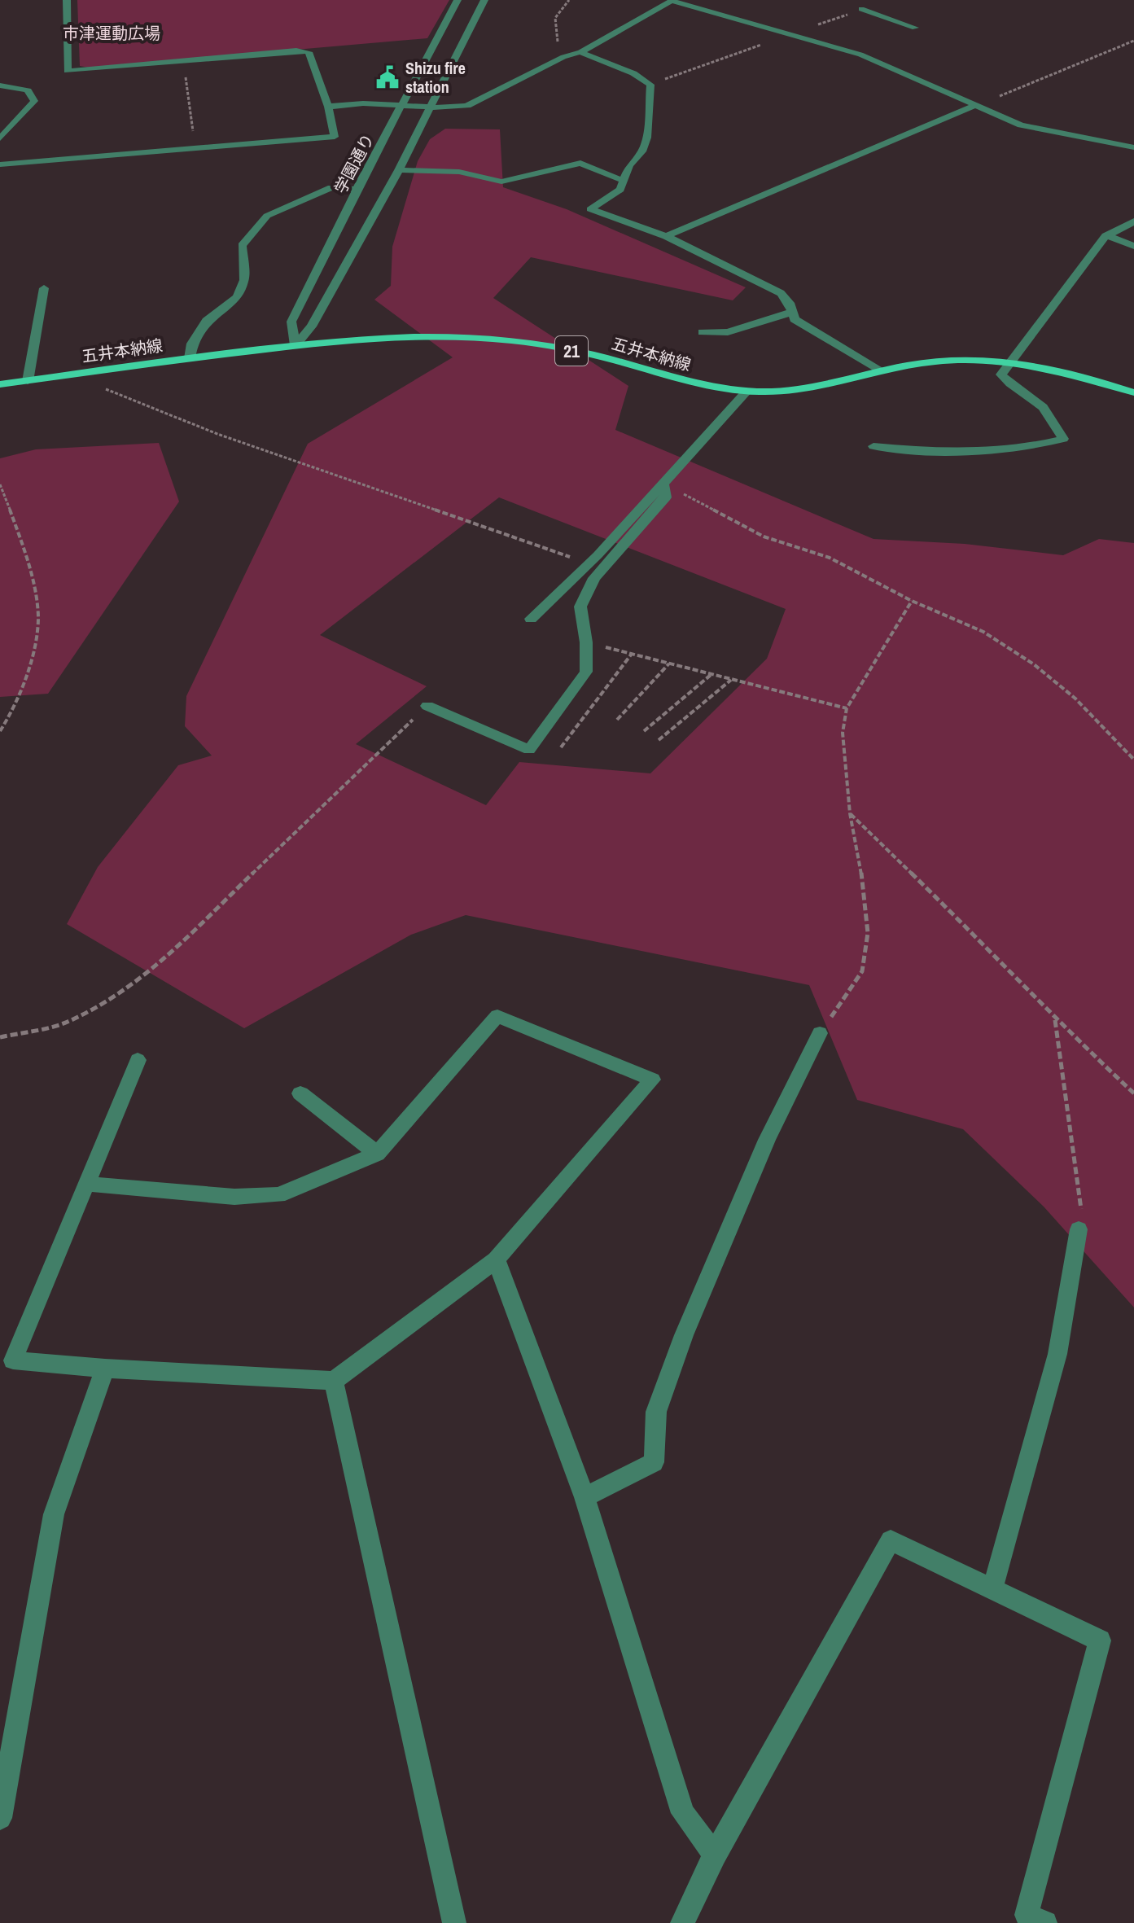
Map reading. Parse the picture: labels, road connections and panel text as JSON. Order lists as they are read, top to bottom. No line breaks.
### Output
{"streets":{"main road":["五井本納線","21"],"street":["学園通り"]},"crossings":[["学園通り","五井本納線"]],"parks":["市津運動広場"],"places":{"public building":["Shizu fire station"]}}
